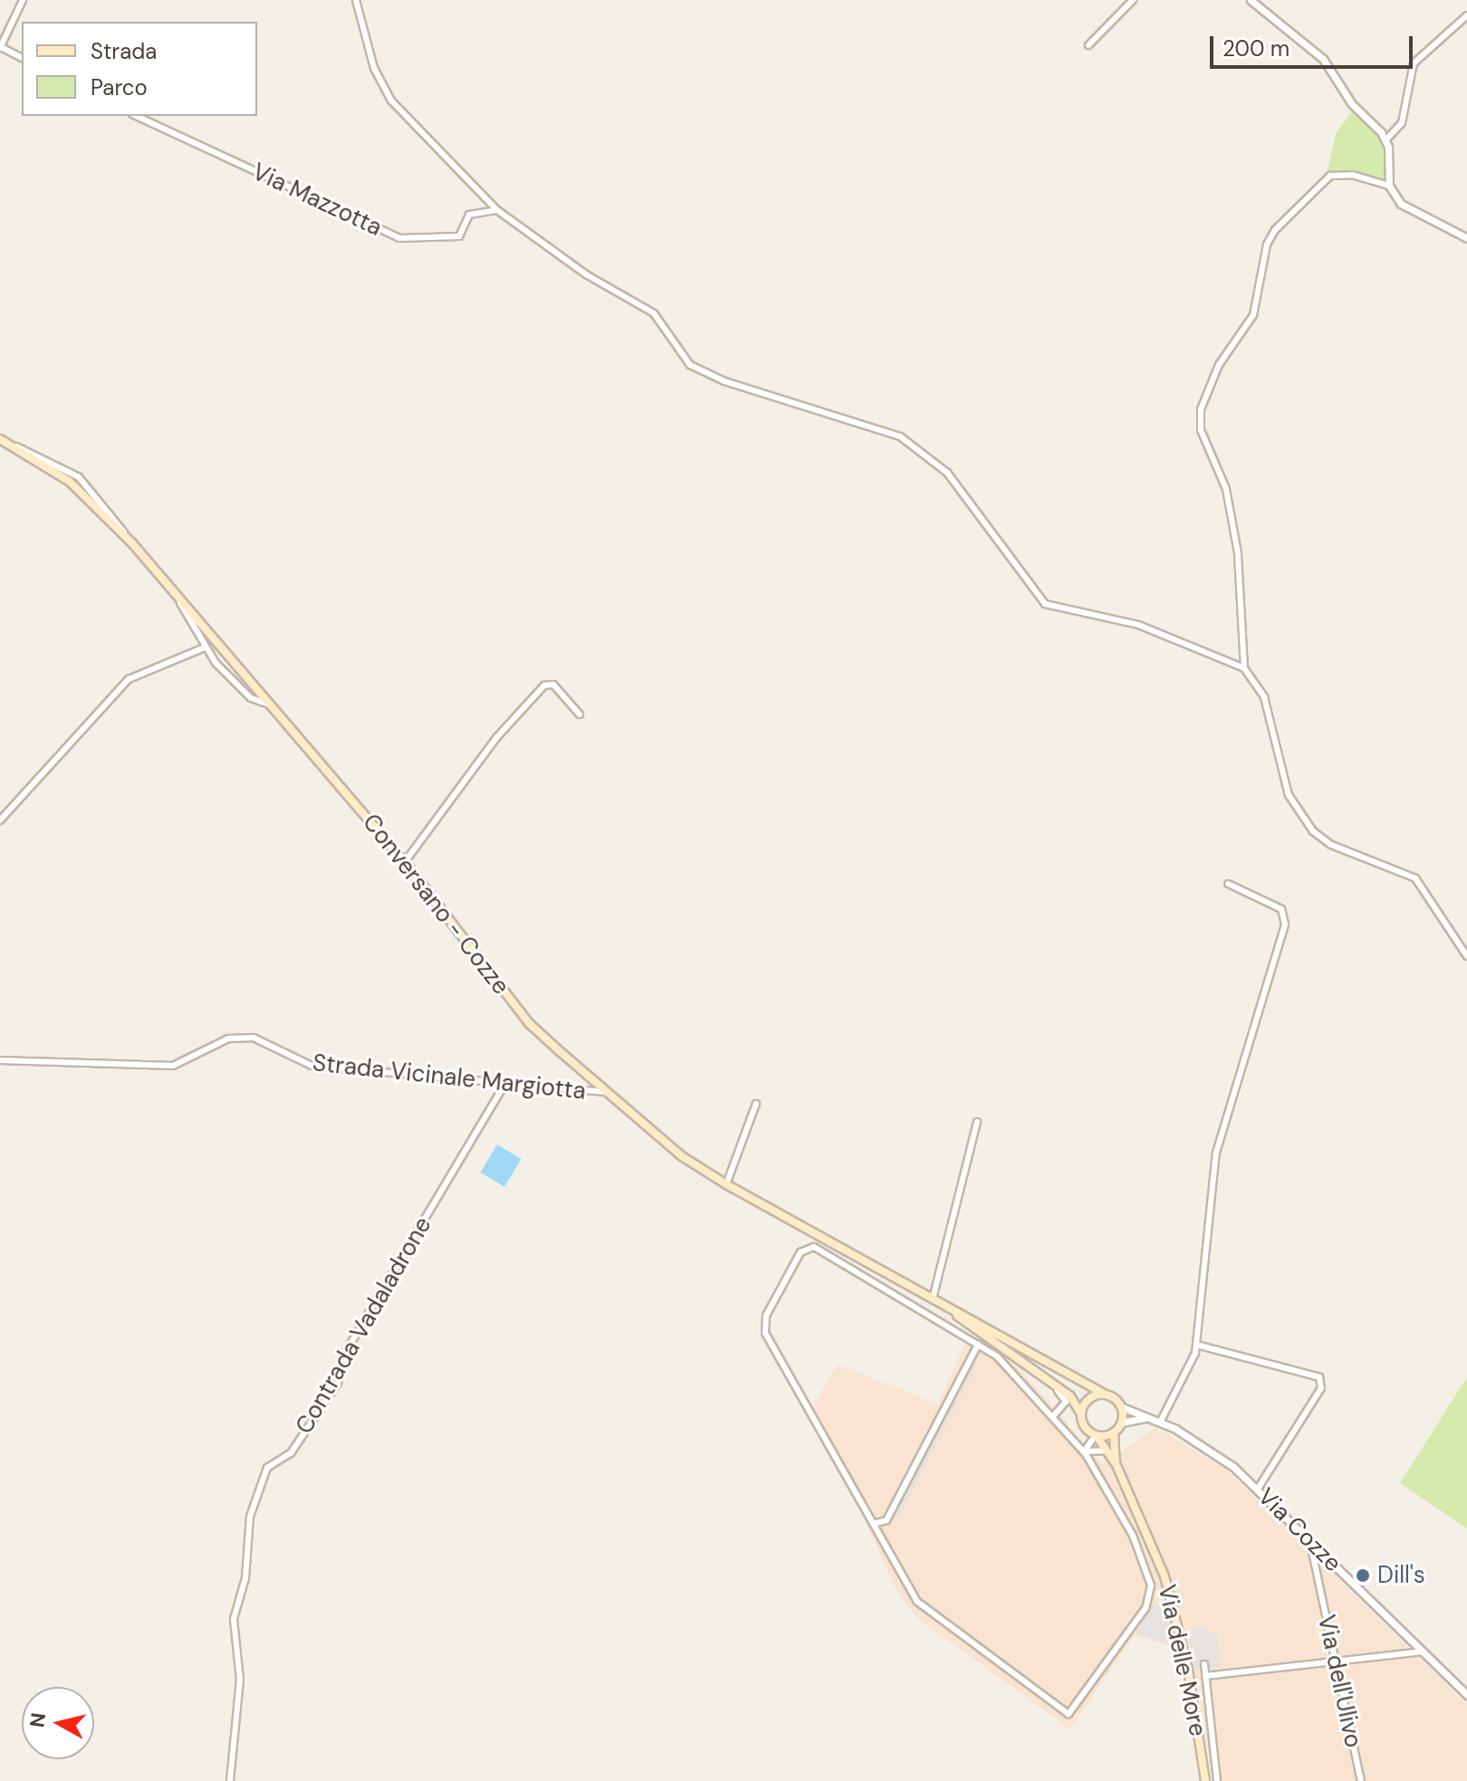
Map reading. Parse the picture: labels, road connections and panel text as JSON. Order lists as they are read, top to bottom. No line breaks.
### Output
{"streets":{"main road":["Conversano - Cozze","Via delle More"],"street":["Via Mazzotta","Strada Vicinale Margiotta","Contrada Vadaladrone","Via Cozze","Via dell'Ulivo"]},"crossings":[["Conversano - Cozze","Strada Vicinale Margiotta"],["Strada Vicinale Margiotta","Contrada Vadaladrone"],["Via Cozze","Via dell'Ulivo"]],"places":["Dill's"],"legend":["Strada","Parco"],"scale_bar":"200 m","north":"left"}
